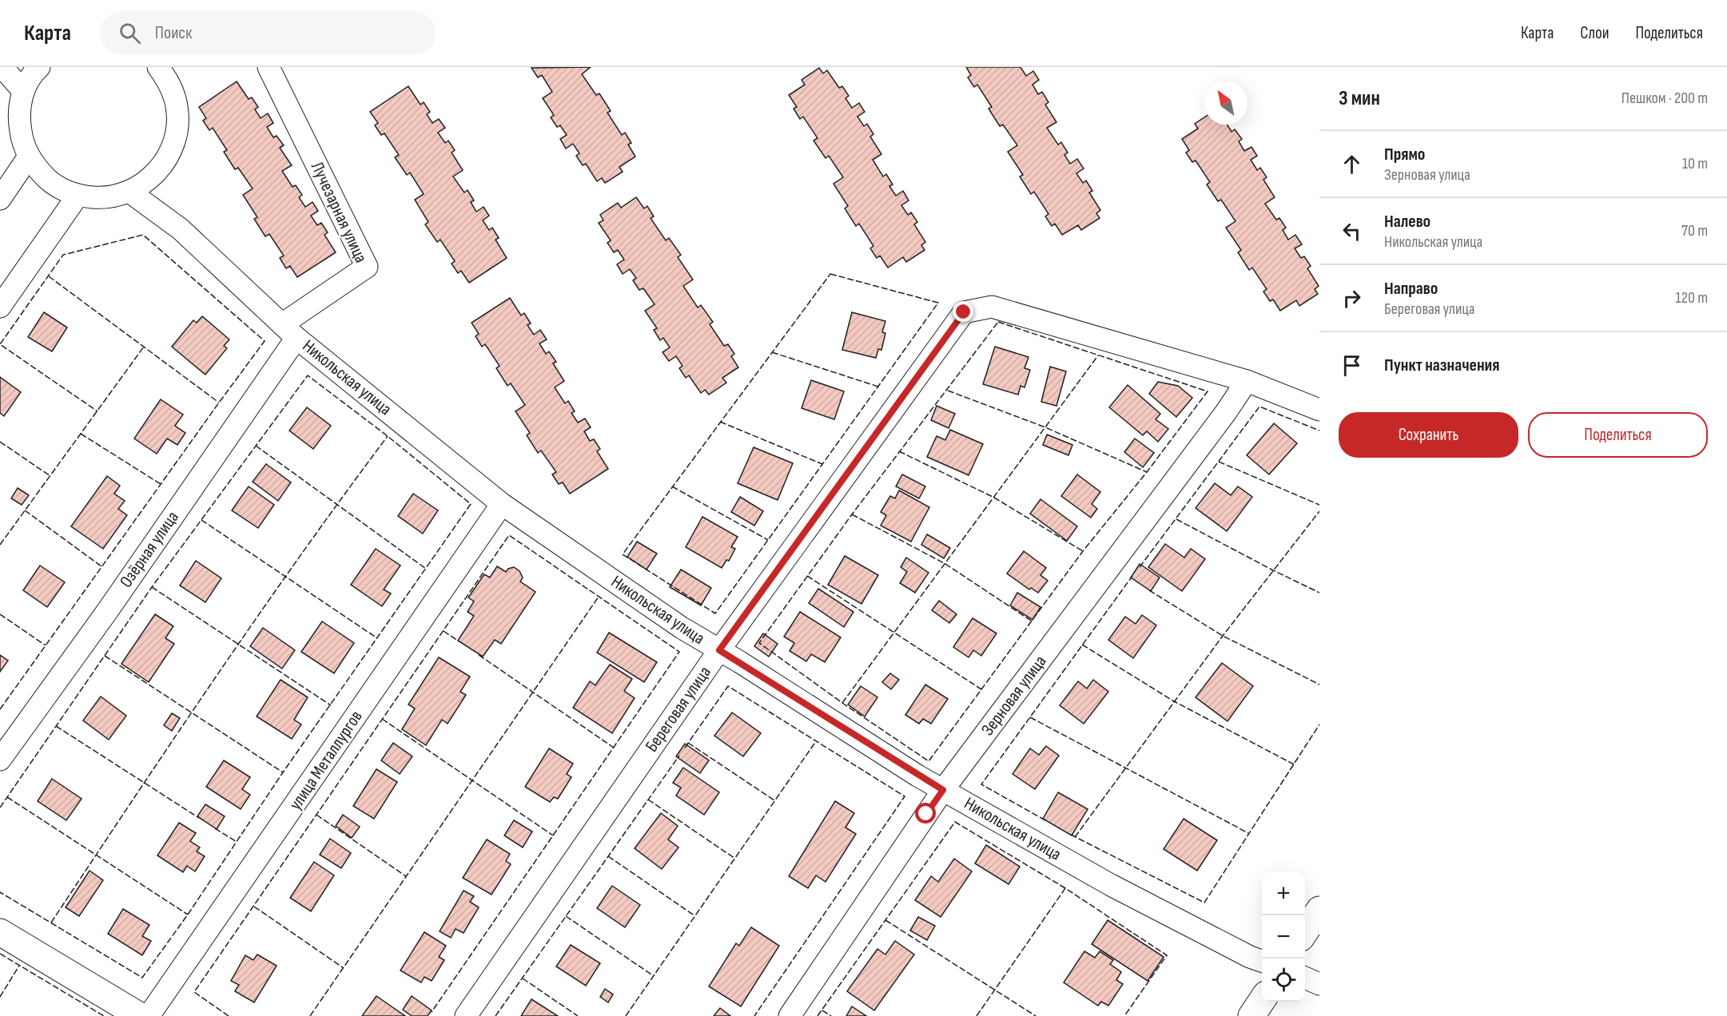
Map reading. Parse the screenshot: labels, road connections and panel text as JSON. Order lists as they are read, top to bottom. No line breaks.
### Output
{"streets":{"street":["Лучезарная улица","Никольская улица","Озёрная улица","Зерновая улица","Береговая улица","улица Металлургов"]},"crossings":[["Лучезарная улица","Никольская улица"],["Лучезарная улица","Озёрная улица"],["Никольская улица","Озёрная улица"],["Никольская улица","Зерновая улица"],["Никольская улица","Береговая улица"],["Никольская улица","улица Металлургов"],["Зерновая улица","Береговая улица"]],"north":"top left","page":{"header":"Карта","search":"Поиск","nav":["Карта","Слои","Поделиться"],"heading":["3 мин","Пешком · 200 m"],"list":[["Прямо","Зерновая улица","10 m"],["Налево","Никольская улица","70 m"],["Направо","Береговая улица","120 m"],"Пункт назначения"],"buttons":["Сохранить","Поделиться"],"map_buttons":["+","−"]}}
